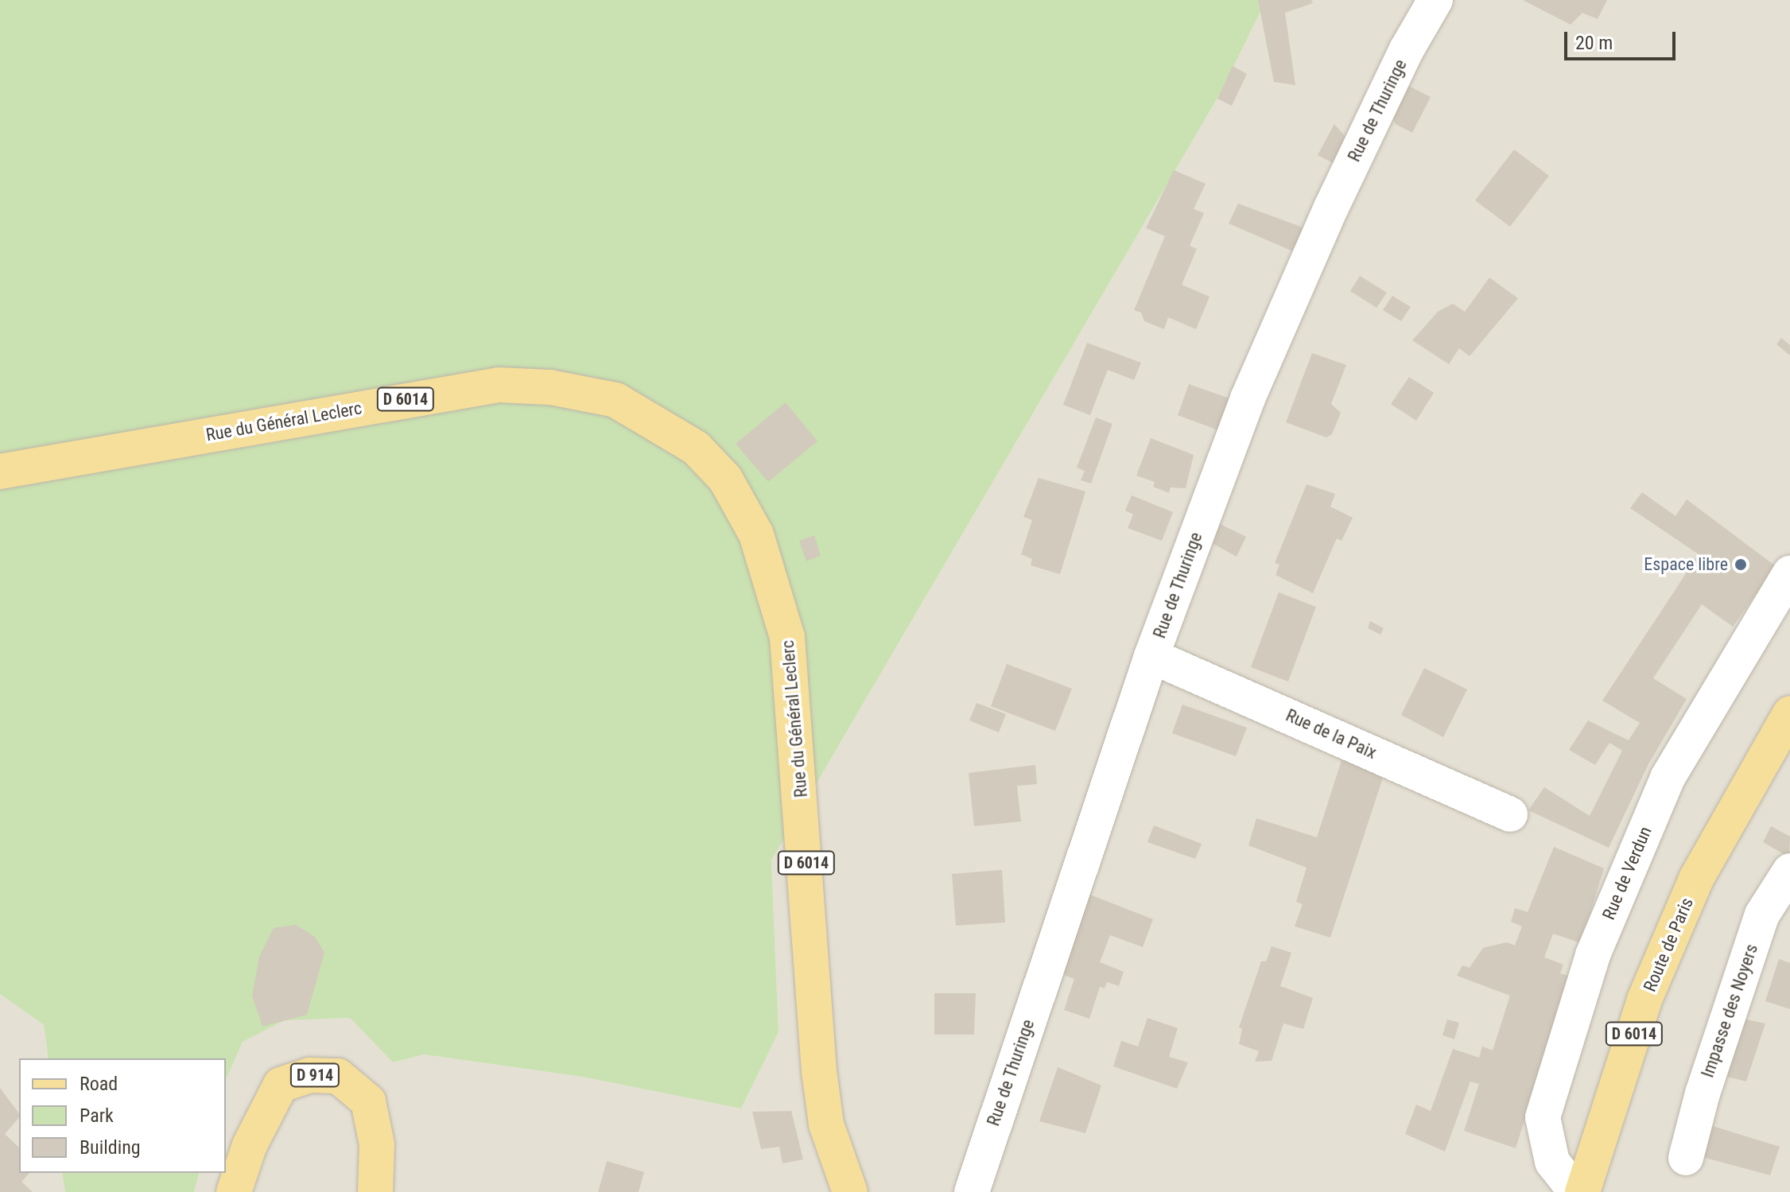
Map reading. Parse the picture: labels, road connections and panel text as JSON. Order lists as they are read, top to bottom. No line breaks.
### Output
{"streets":{"main road":["D 6014","Rue du Général Leclerc","Route de Paris","D 914"],"street":["Rue de Thuringe","Rue de la Paix","Rue de Verdun","Impasse des Noyers"]},"crossings":[["Rue de Thuringe","Rue de la Paix"]],"places":["Espace libre"],"legend":["Road","Park","Building"],"scale_bar":"20 m"}
